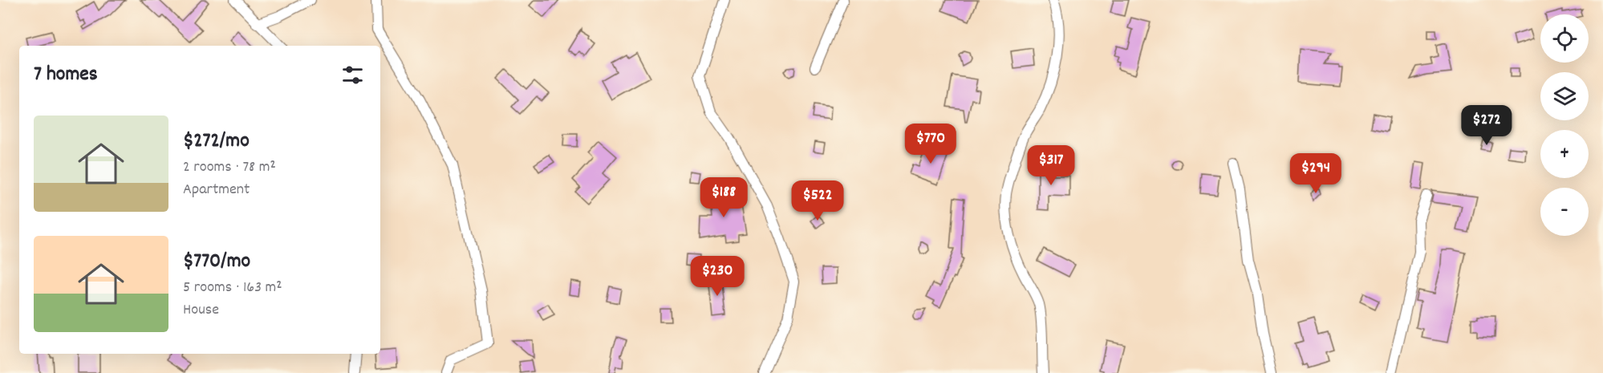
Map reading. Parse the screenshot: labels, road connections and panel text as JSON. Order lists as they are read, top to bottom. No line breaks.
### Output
{"page":{"map_buttons":["+","−"],"heading":"7 homes","list":[{"name":"$272/mo","note":"2 rooms · 78 m² · Apartment"},{"name":"$770/mo","note":"5 rooms · 163 m² · House"}],"price":["$272","$770","$317","$294","$188","$522","$230"]}}
